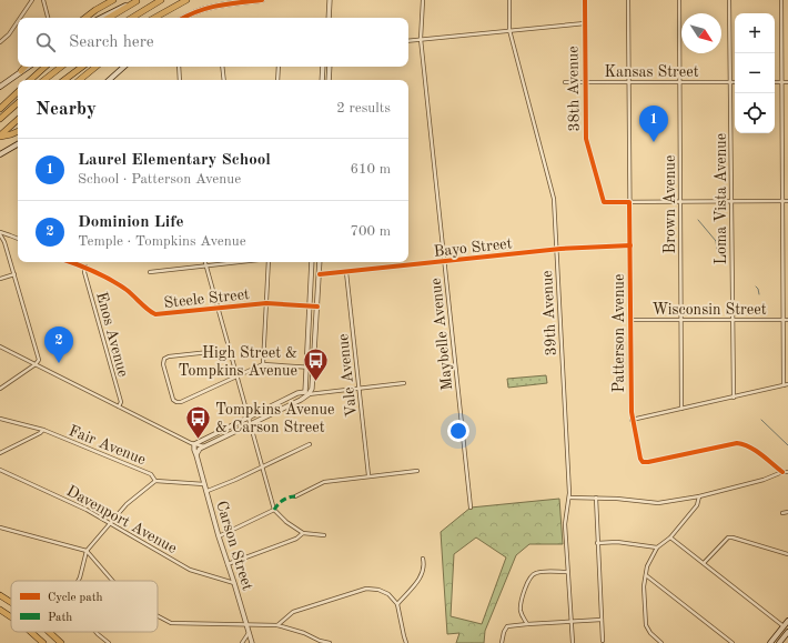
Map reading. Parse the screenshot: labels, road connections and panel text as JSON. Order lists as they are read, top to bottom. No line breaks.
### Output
{"streets":{"street":["Kansas Street","38th Avenue","Loma Vista Avenue","Brown Avenue","Bayo Street","Steele Street","Wisconsin Street","39th Avenue","Patterson Avenue","Enos Avenue","Maybelle Avenue","Vale Avenue","Fair Avenue","Davenport Avenue","Carson Street"]},"crossings":[["Kansas Street","38th Avenue"],["Kansas Street","Loma Vista Avenue"],["Kansas Street","Brown Avenue"],["Kansas Street","Patterson Avenue"],["38th Avenue","Patterson Avenue"],["Loma Vista Avenue","Wisconsin Street"],["Brown Avenue","Wisconsin Street"],["Bayo Street","39th Avenue"],["Bayo Street","Patterson Avenue"],["Bayo Street","Maybelle Avenue"],["Bayo Street","Vale Avenue"],["Steele Street","Enos Avenue"],["Wisconsin Street","Patterson Avenue"],["Fair Avenue","Carson Street"],["Davenport Avenue","Carson Street"]],"places":{"bus stop":["High Street & Tompkins Avenue","Tompkins Avenue & Carson Street"]},"legend":["Cycle path","Path"],"north":"bottom right","page":{"map_buttons":["+","−"],"search":"Search here","heading":["Nearby","2 results"],"pins":["1","2"],"list":[{"mark":"1","name":"Laurel Elementary School","note":"School · Patterson Avenue","value":"610 m"},{"mark":"2","name":"Dominion Life","note":"Temple · Tompkins Avenue","value":"700 m"}]}}
